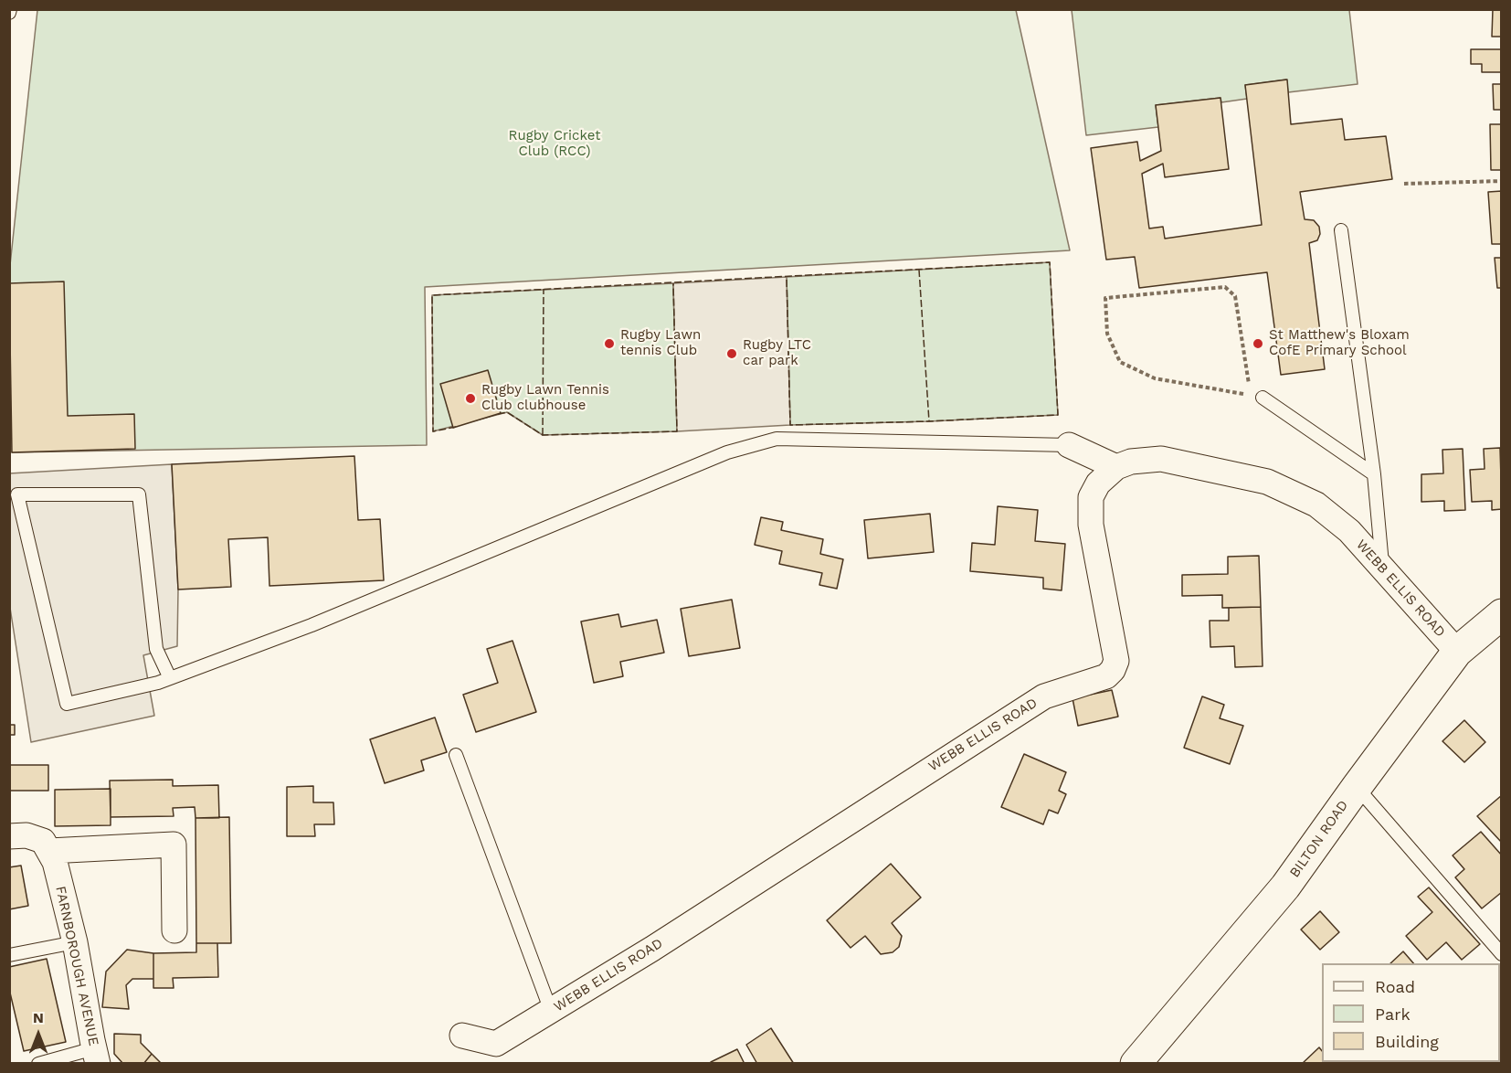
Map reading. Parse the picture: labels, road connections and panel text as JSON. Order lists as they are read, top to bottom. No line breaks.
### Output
{"streets":{"main road":["BILTON ROAD"],"street":["WEBB ELLIS ROAD","FARNBOROUGH AVENUE"]},"crossings":[["WEBB ELLIS ROAD","BILTON ROAD"]],"parks":["Rugby Cricket Club (RCC)"],"places":["Rugby Lawn tennis Club","St Matthew's Bloxam CofE Primary School","Rugby LTC car park","Rugby Lawn Tennis Club clubhouse"],"legend":["Road","Park","Building"],"north":"top"}
